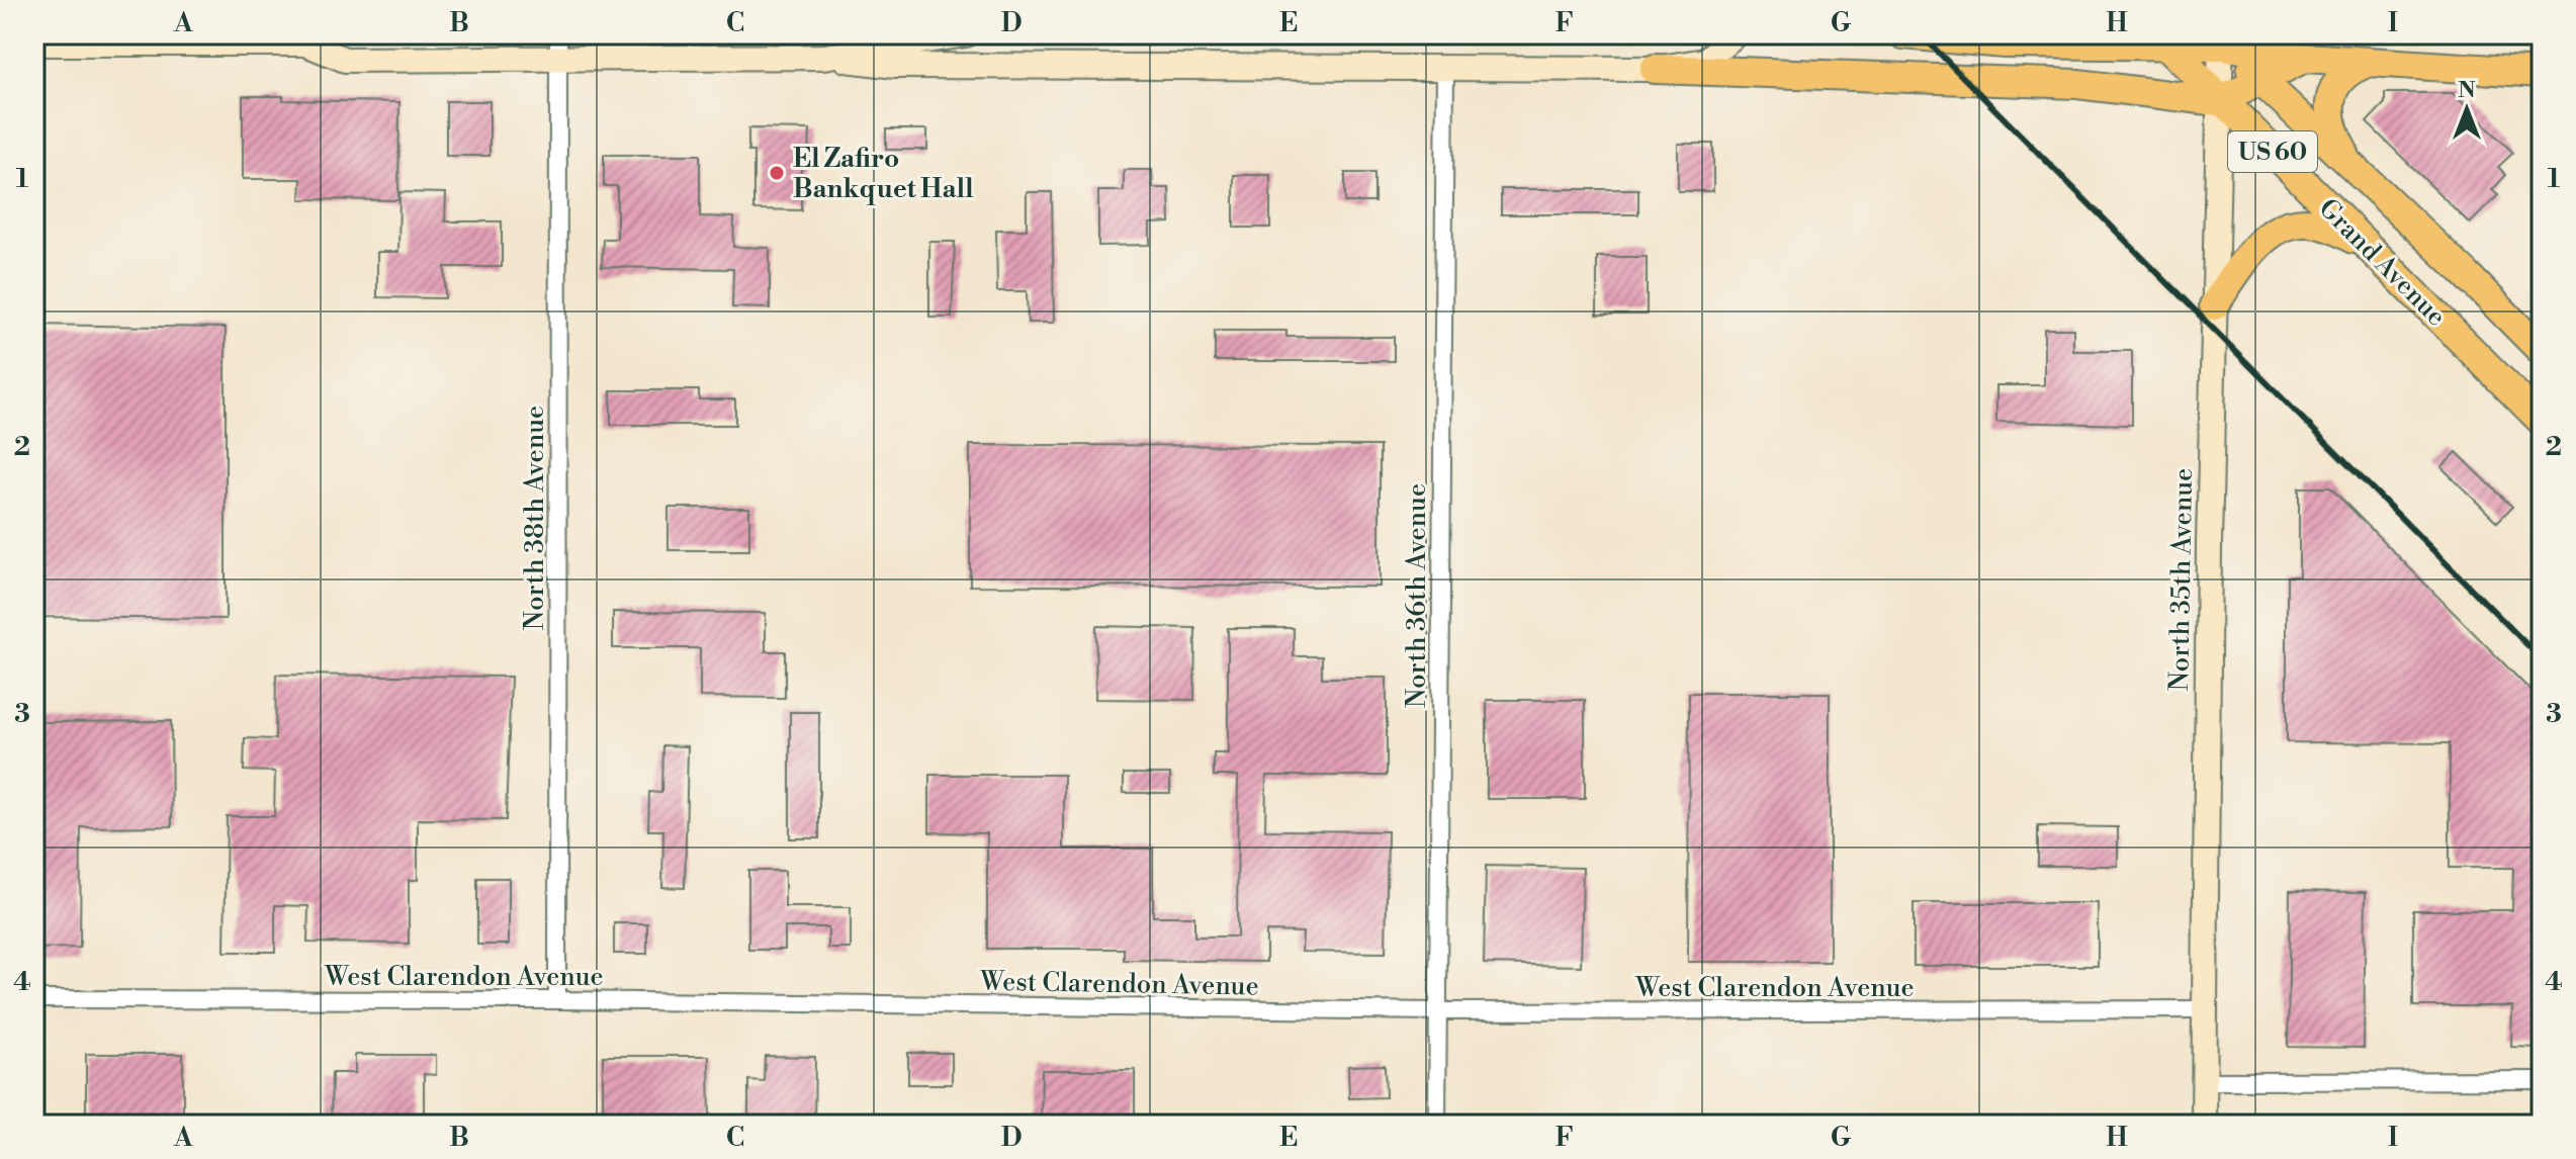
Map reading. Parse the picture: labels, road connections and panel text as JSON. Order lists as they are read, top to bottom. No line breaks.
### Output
{"streets":{"highway":["US 60","Grand Avenue"],"main road":["North 35th Avenue"],"street":["North 38th Avenue","North 36th Avenue","West Clarendon Avenue"]},"crossings":[["Grand Avenue","North 35th Avenue"],["North 38th Avenue","West Clarendon Avenue"],["North 35th Avenue","West Clarendon Avenue"],["North 36th Avenue","West Clarendon Avenue"]],"places":["El Zafiro Bankquet Hall"],"north":"top","grid":{"columns":["A","B","C","D","E","F","G","H","I"],"rows":["1","2","3","4"]}}
